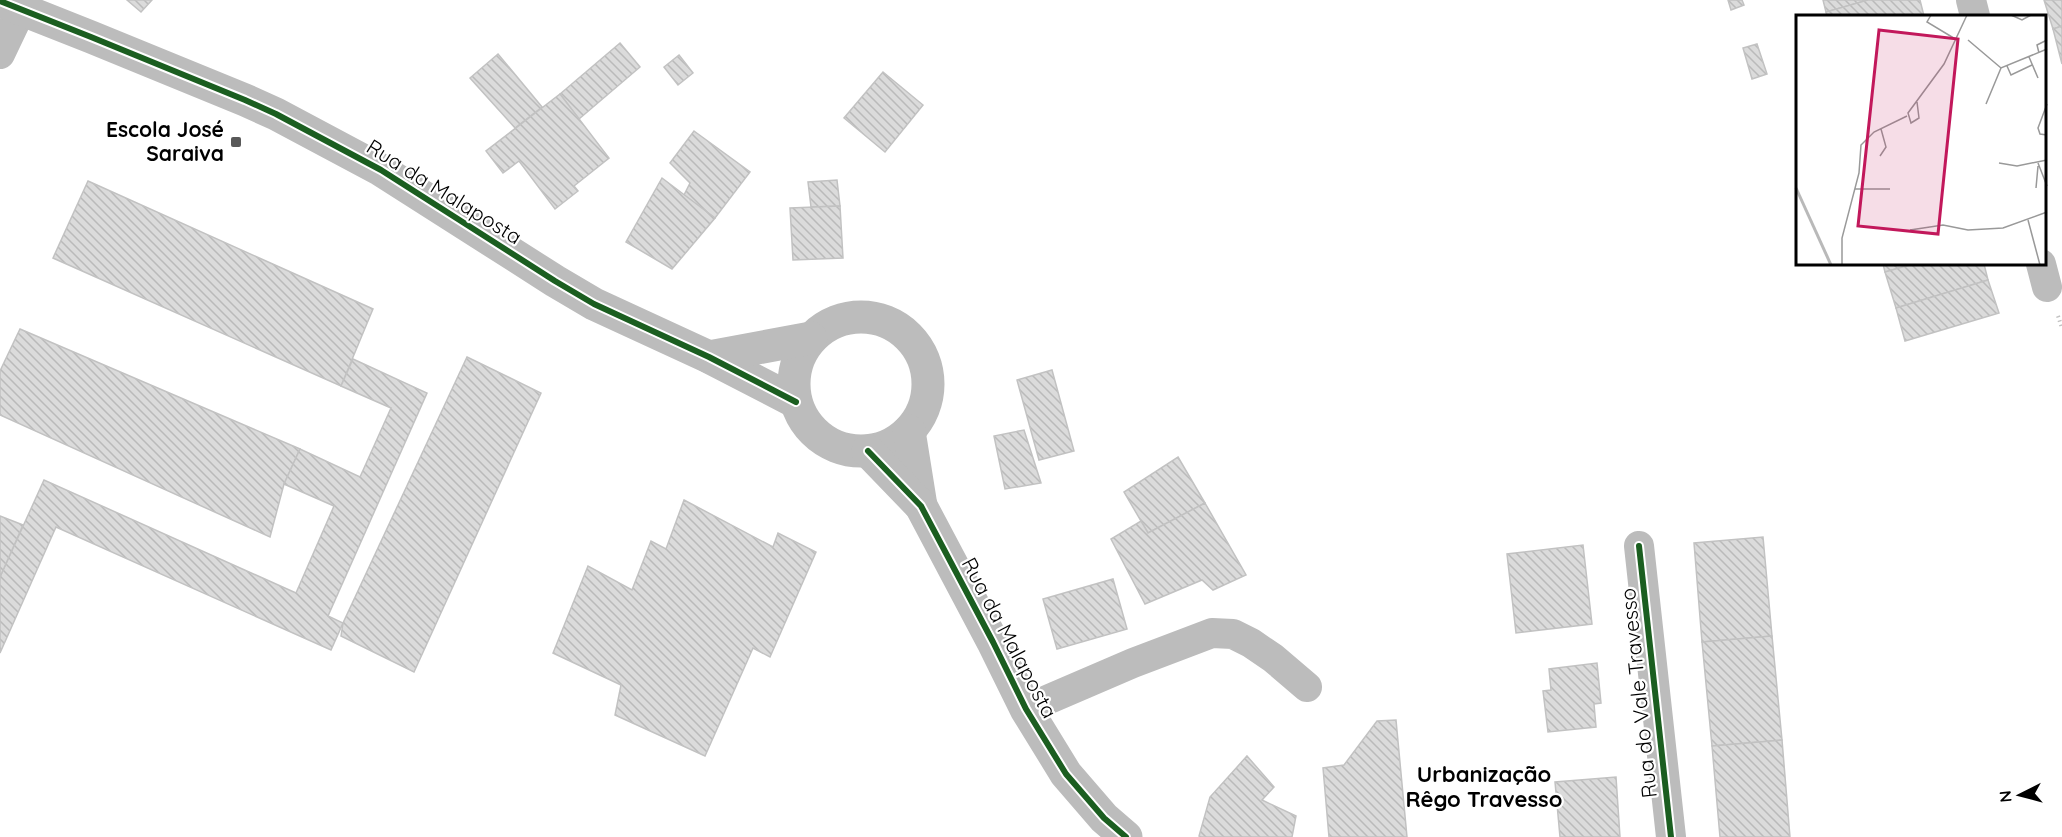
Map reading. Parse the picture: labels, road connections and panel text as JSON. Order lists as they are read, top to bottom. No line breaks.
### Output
{"streets":{"street":["Rua da Malaposta","Rua do Vale Travesso"]},"districts":["Urbanização Rêgo Travesso"],"places":{"transit":["Escola José Saraiva"]},"north":"left"}
